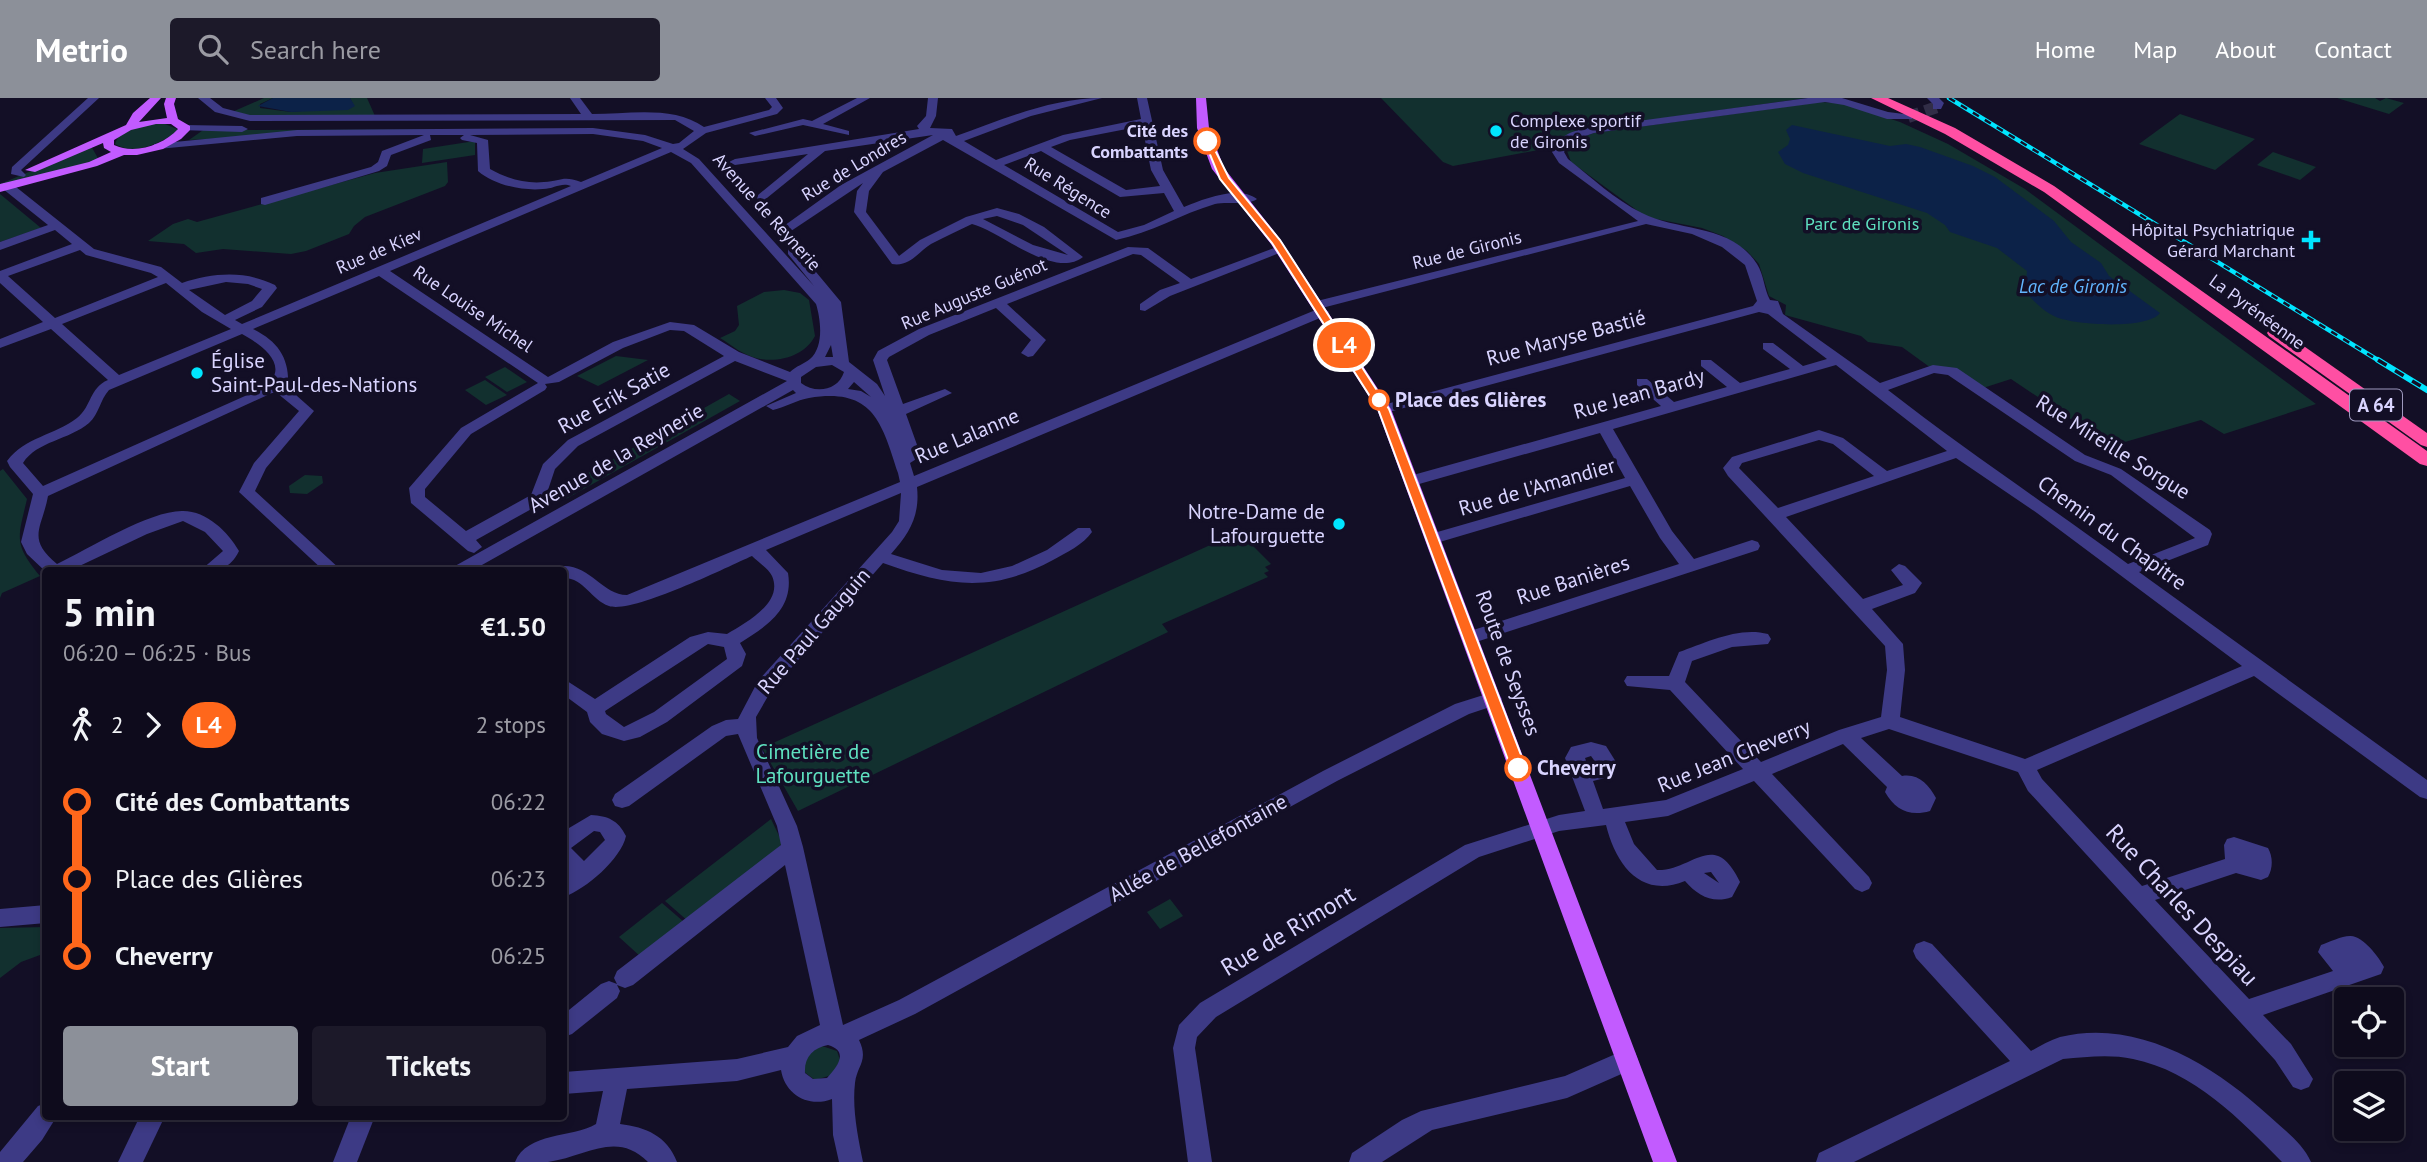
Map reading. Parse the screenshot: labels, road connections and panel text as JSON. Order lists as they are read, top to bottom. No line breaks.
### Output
{"streets":{"highway":["La Pyrénéenne","A 64"],"main road":["Route de Seysses"],"street":["Rue de Londres","Rue Régence","Avenue de Reynerie","Rue de Gironis","Rue de Kiev","Rue Auguste Guénot","Rue Louise Michel","Rue Maryse Bastié","Rue Jean Bardy","Rue Erik Satie","Rue Lalanne","Rue Mireille Sorgue","Avenue de la Reynerie","Rue de l'Amandier","Chemin du Chapitre","Rue Banières","Rue Paul Gauguin","Rue Jean Cheverry","Allée de Bellefontaine","Rue Charles Despiau","Rue de Rimont"]},"crossings":[["Rue de Londres","Rue Régence"],["Rue Régence","Route de Seysses"],["Avenue de Reynerie","Rue de Kiev"],["Avenue de Reynerie","Avenue de la Reynerie"],["Avenue de Reynerie","Rue Paul Gauguin"],["Rue de Gironis","Rue Lalanne"],["Rue de Gironis","Route de Seysses"],["Rue de Kiev","Rue Louise Michel"],["Rue Auguste Guénot","Rue Paul Gauguin"],["Rue Maryse Bastié","Chemin du Chapitre"],["Rue Maryse Bastié","Route de Seysses"],["Rue Jean Bardy","Rue de l'Amandier"],["Rue Jean Bardy","Chemin du Chapitre"],["Rue Jean Bardy","Route de Seysses"],["Rue Lalanne","Rue Paul Gauguin"],["Rue Lalanne","Route de Seysses"],["Rue Mireille Sorgue","Chemin du Chapitre"],["Rue de l'Amandier","Route de Seysses"],["Rue Banières","Route de Seysses"],["Route de Seysses","Rue Jean Cheverry"],["Route de Seysses","Allée de Bellefontaine"],["Route de Seysses","Rue de Rimont"],["Rue Jean Cheverry","Rue de Rimont"]],"water":["Lac de Gironis"],"parks":["Parc de Gironis","Cimetière de Lafourguette"],"places":{"other":["Complexe sportif de Gironis","Cité des Combattants","Église Saint-Paul-des-Nations","Place des Glières","Notre-Dame de Lafourguette","Cheverry"],"health":["Hôpital Psychiatrique Gérard Marchant"]},"lines":["bus line L4"],"page":{"header":"Metrio","search":"Search here","nav":["Home","Map","About","Contact"],"on_map":"L4","heading":["5 min","06:20 – 06:25 · Bus","€1.50"],"legs":["2","L4","2 stops"],"list":[{"name":"Cité des Combattants","value":"06:22"},{"name":"Place des Glières","value":"06:23"},{"name":"Cheverry","value":"06:25"}],"buttons":["Start","Tickets"]}}
